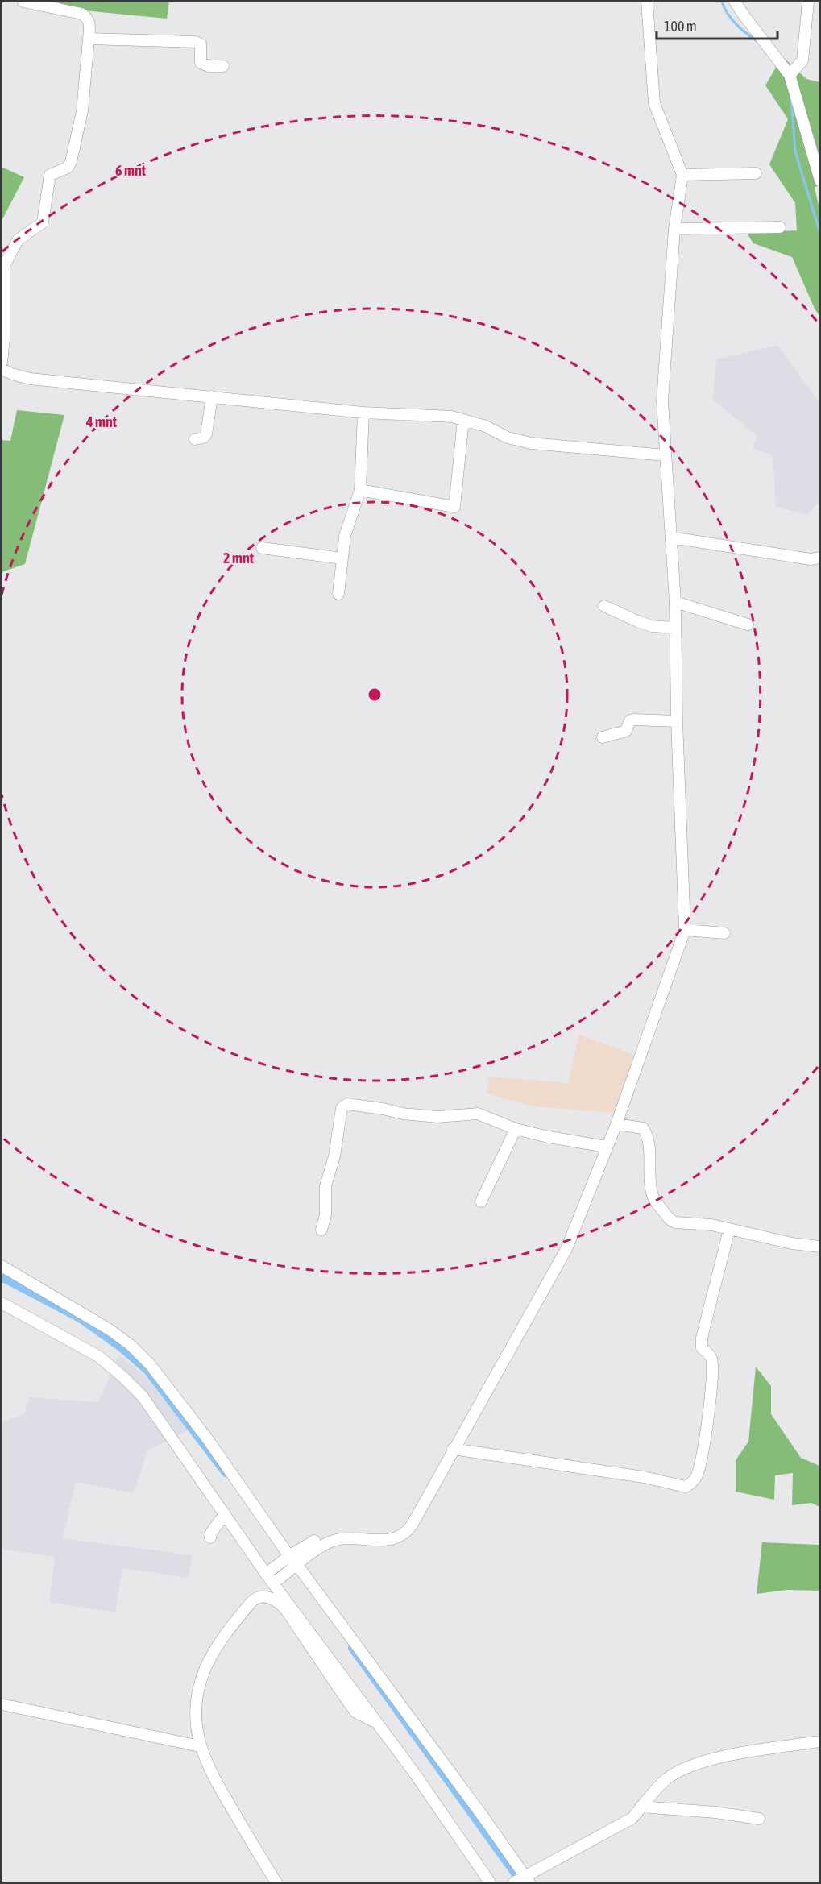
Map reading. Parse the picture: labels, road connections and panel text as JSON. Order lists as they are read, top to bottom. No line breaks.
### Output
{"scale_bar":"100 m","rings":["6 mnt","4 mnt","2 mnt"]}
